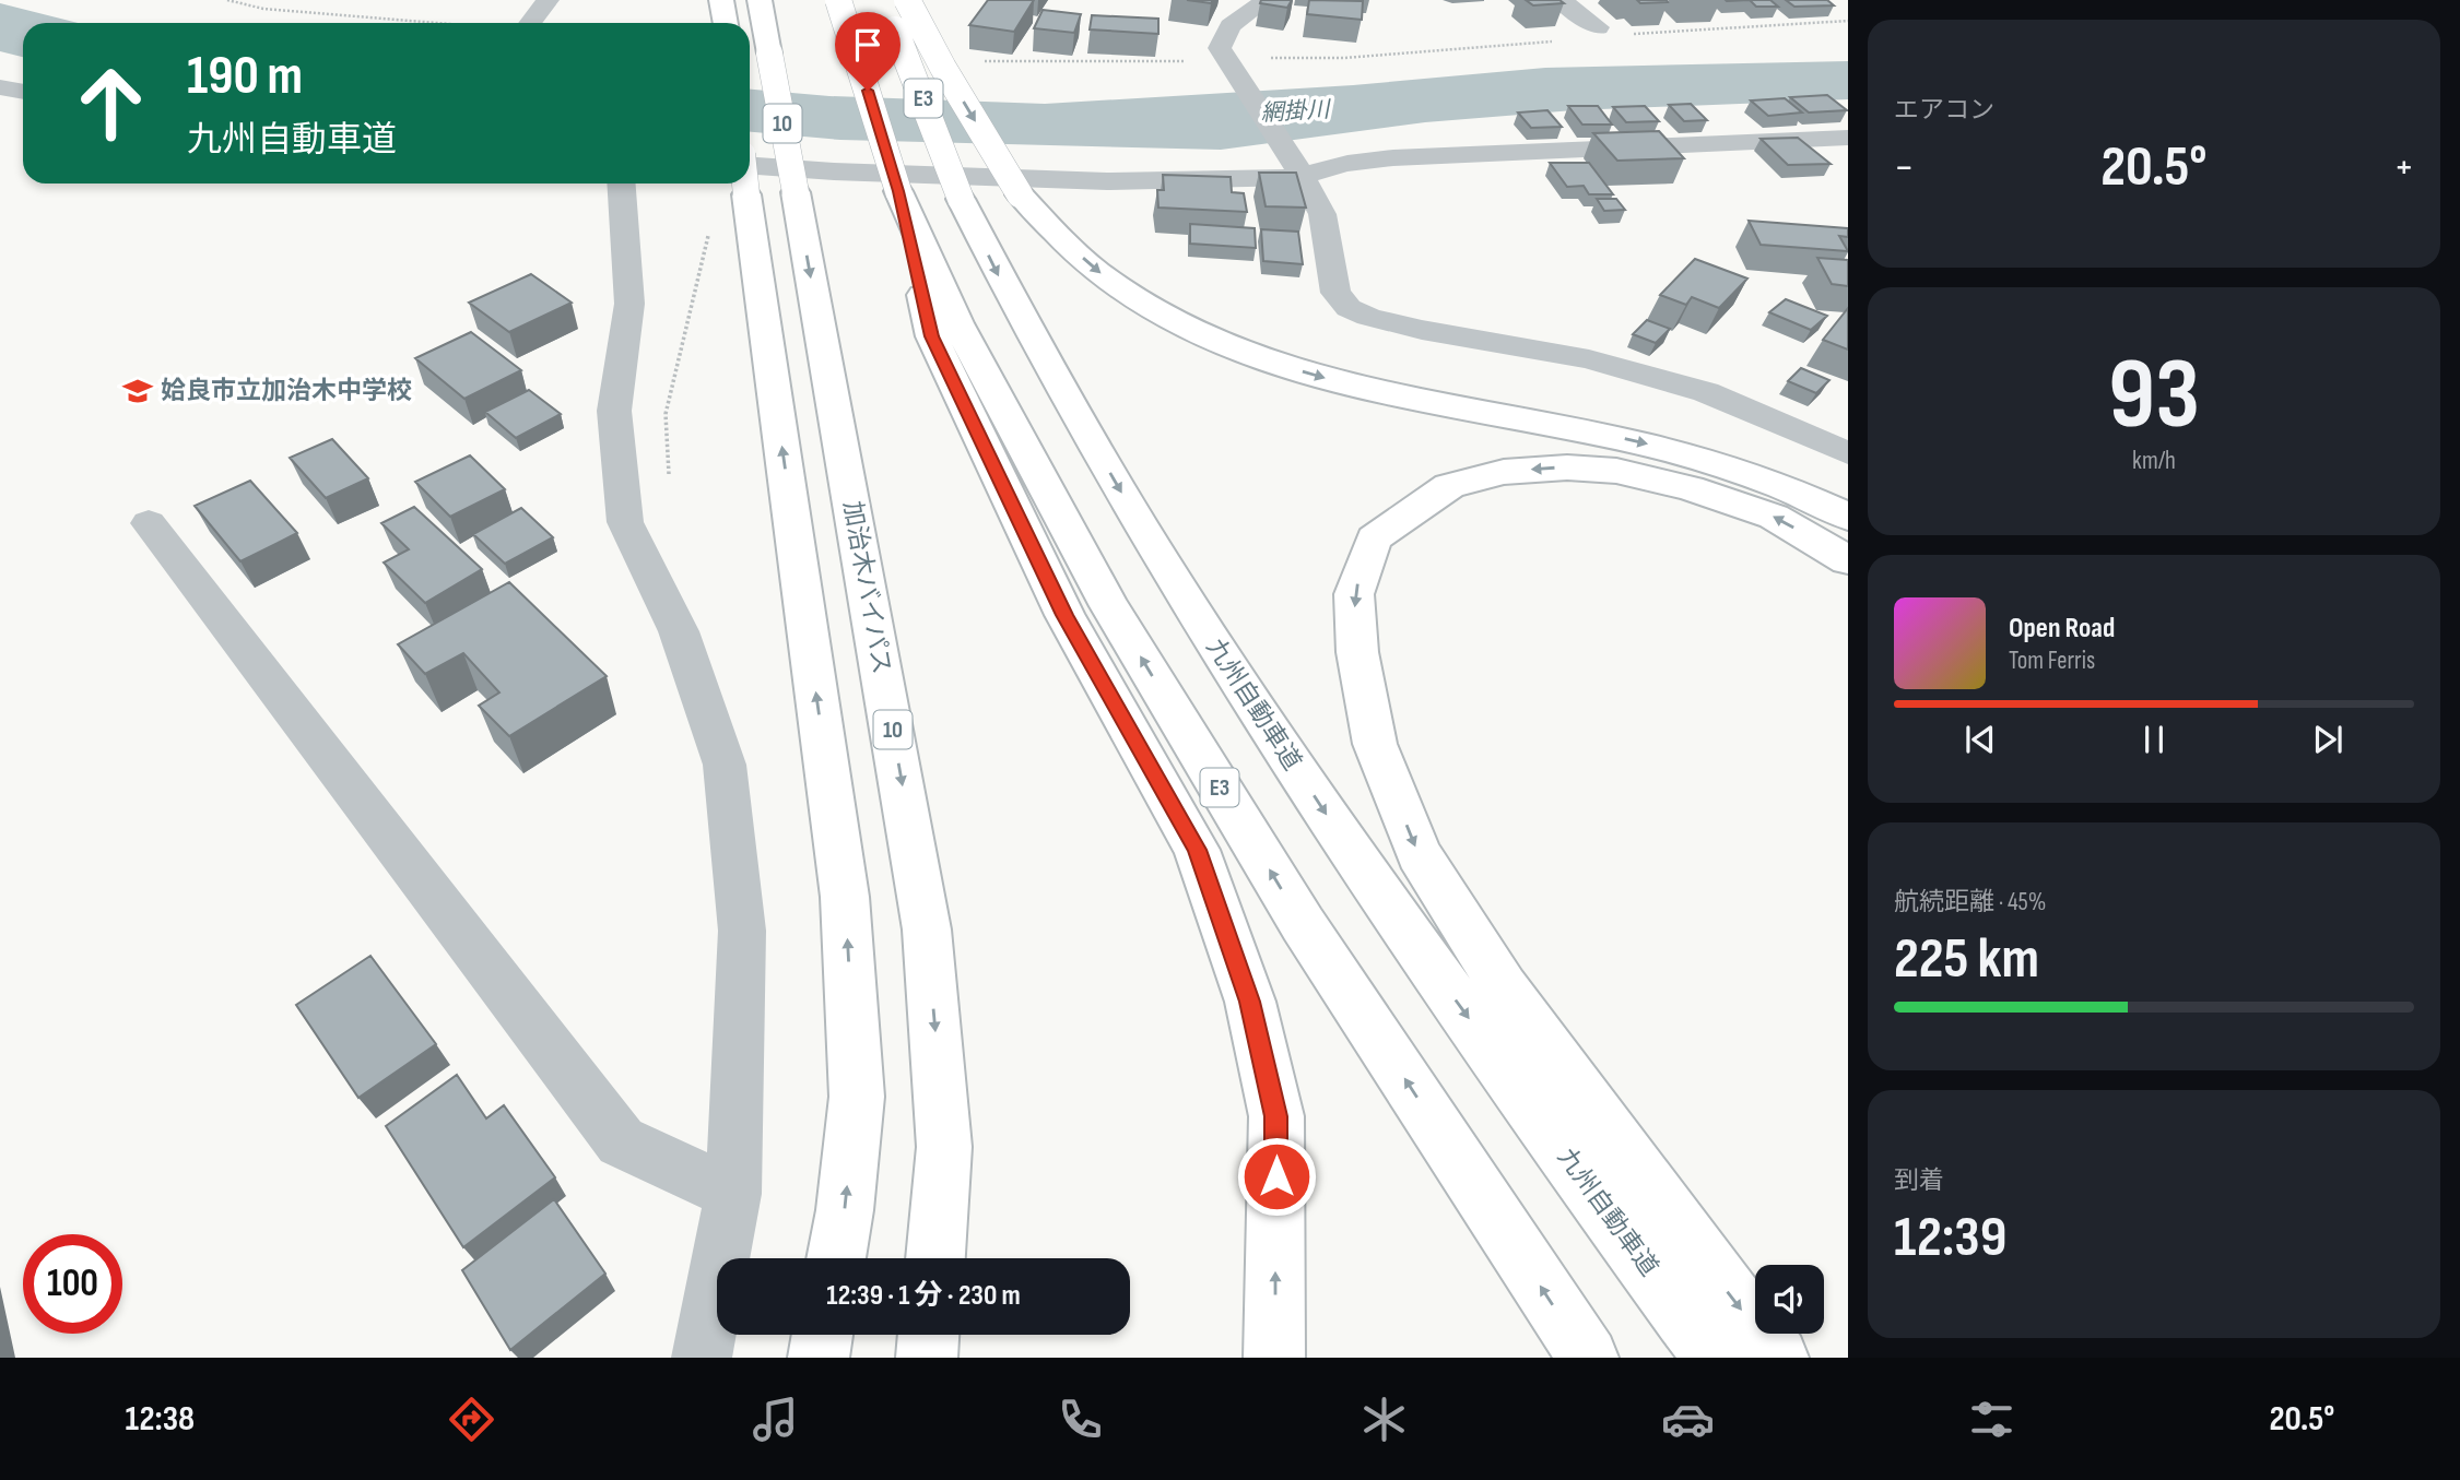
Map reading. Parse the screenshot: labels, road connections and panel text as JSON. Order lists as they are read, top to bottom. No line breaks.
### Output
{"streets":{"highway":["E3","10","加治木バイパス","九州自動車道"]},"water":["網掛川"],"places":{"school or university":["姶良市立加治木中学校"]},"page":{"tile":["エアコン",["93","km/h"],["航続距離 · 45%","225 km"],["到着","12:39"]],"turn":["190 m","九州自動車道"],"heat":["−","20.5°","+"],"song":["Open Road","Tom Ferris"],"limit":"100","trip":"12:39 · 1 分 · 230 m","tabs":["12:38","20.5°"]}}
